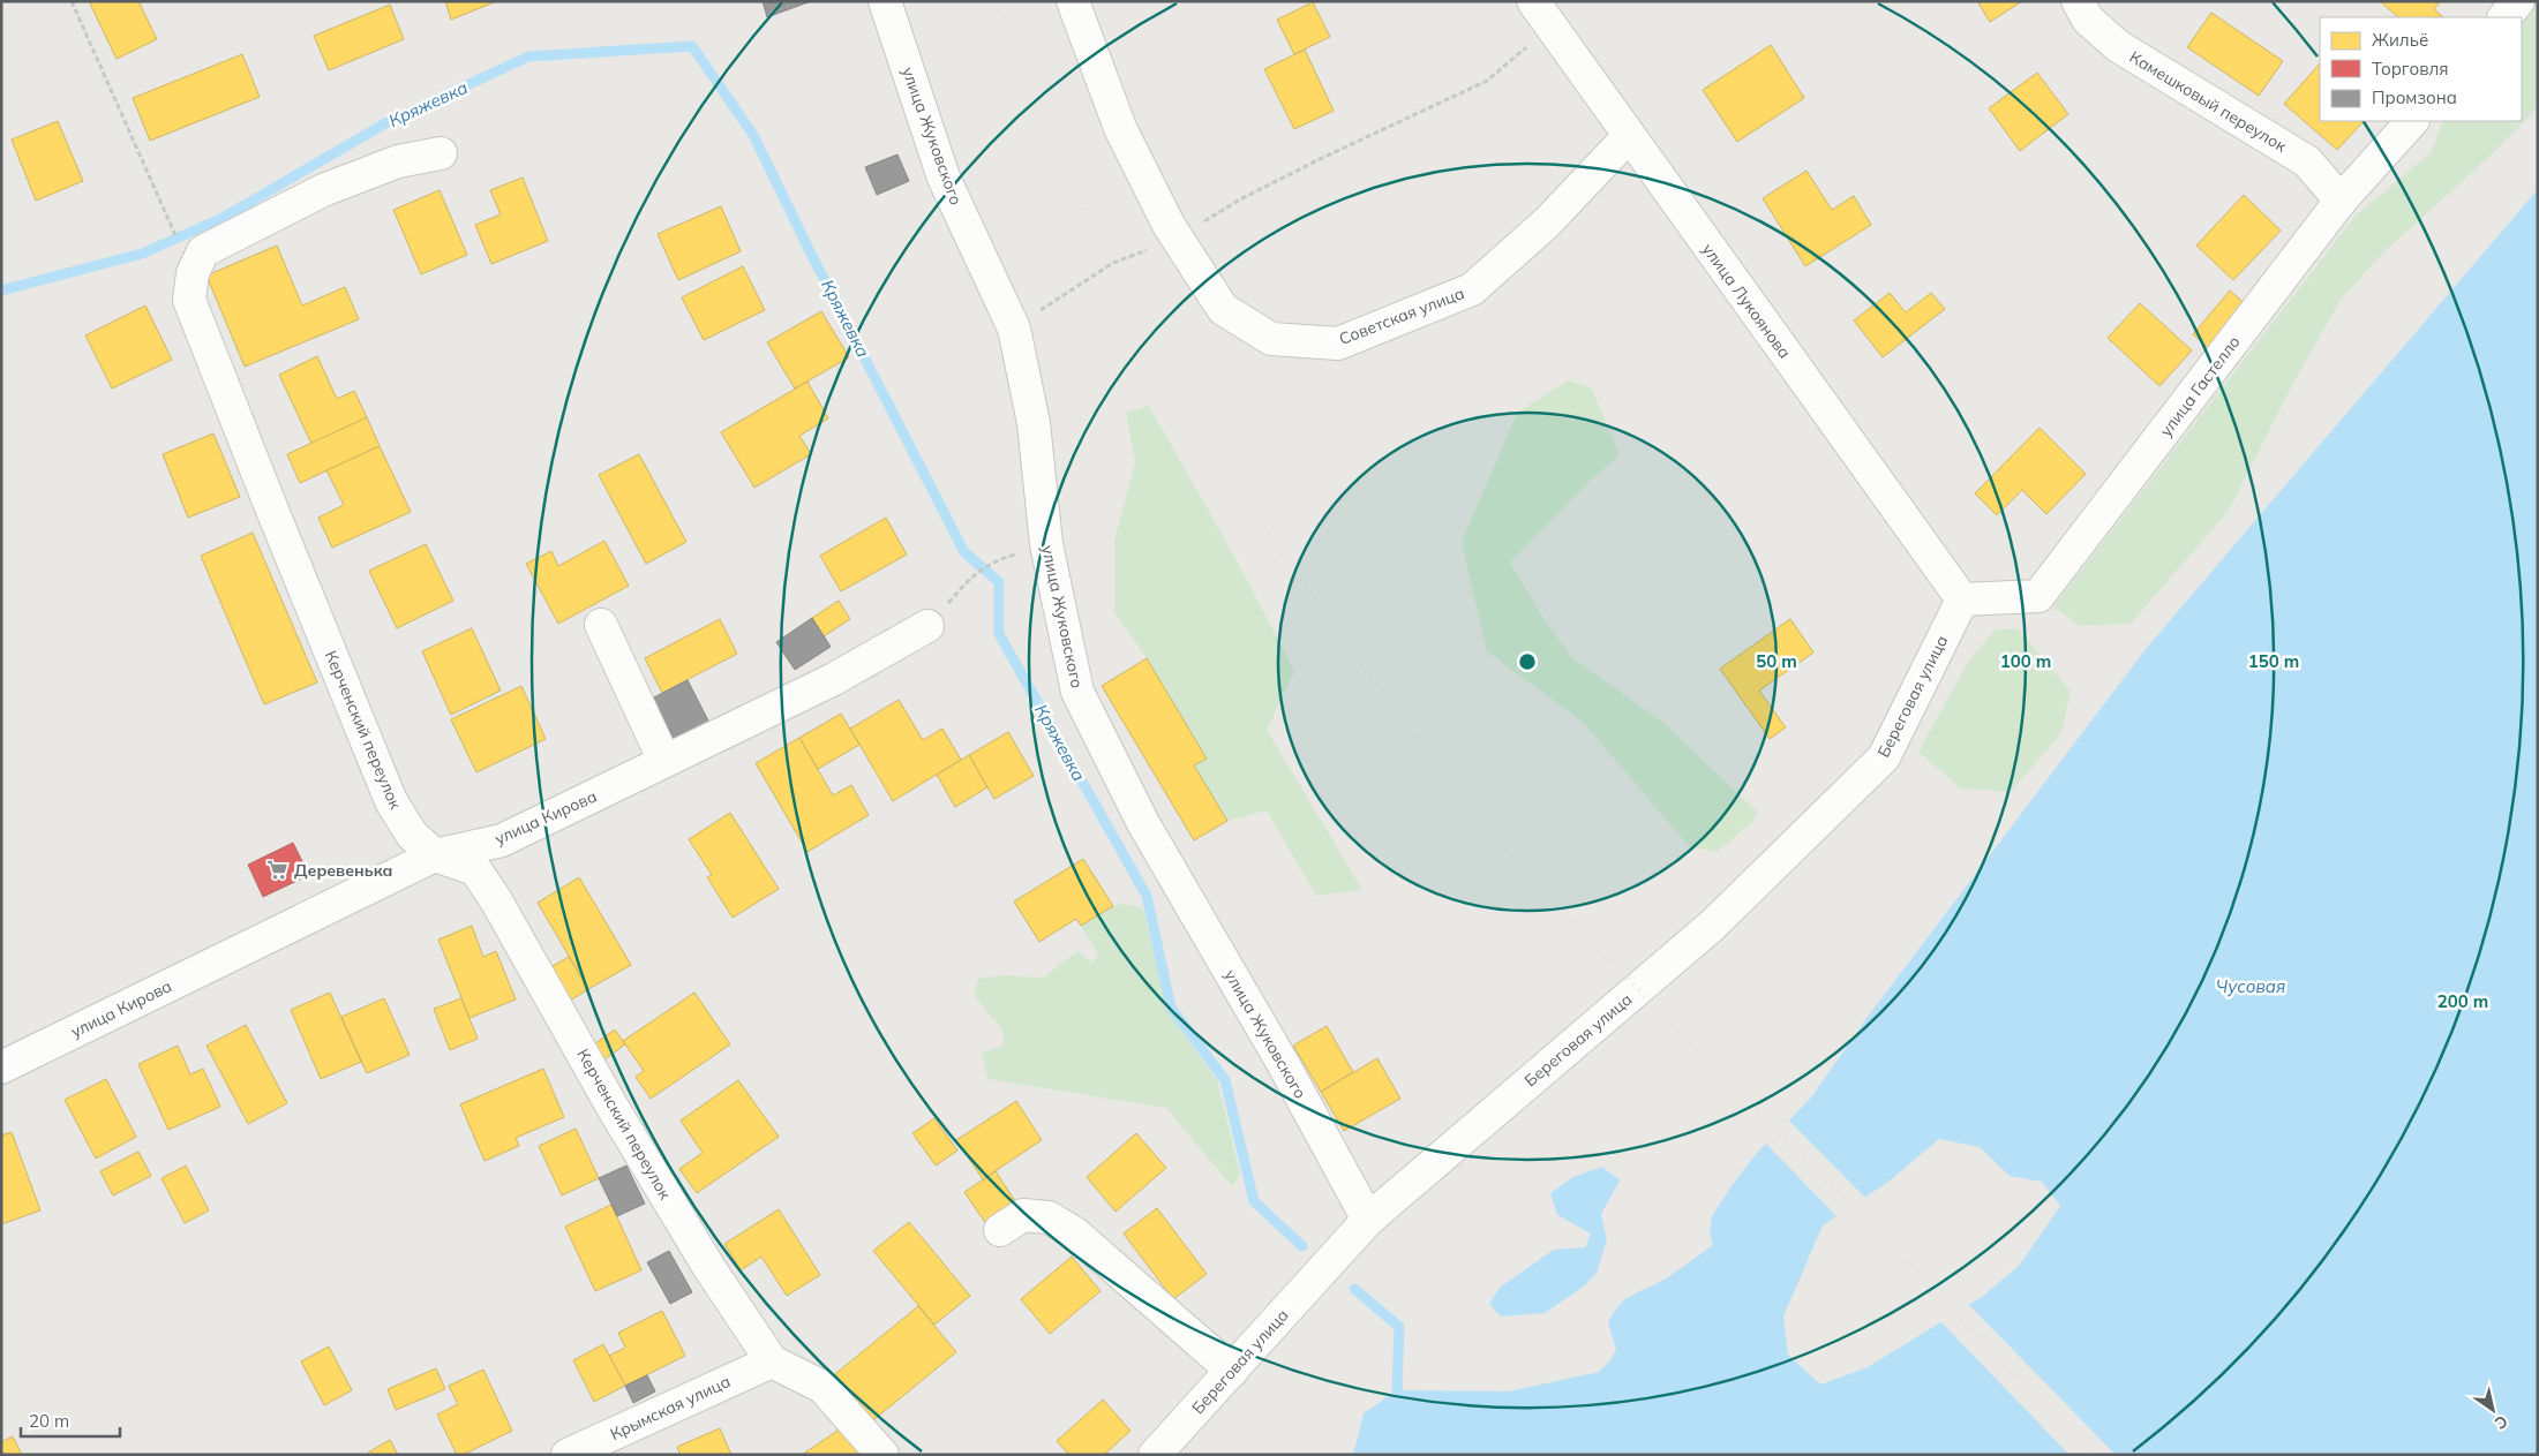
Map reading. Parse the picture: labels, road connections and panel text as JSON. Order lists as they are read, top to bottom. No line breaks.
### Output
{"streets":{"street":["Камешковый переулок","улица Жуковского","улица Лукоянова","Советская улица","улица Гастелло","Береговая улица","Керченский переулок","улица Кирова","Крымская улица"]},"crossings":[["Камешковый переулок","улица Гастелло"],["улица Жуковского","Береговая улица"],["улица Лукоянова","Советская улица"],["улица Лукоянова","улица Гастелло"],["улица Лукоянова","Береговая улица"],["улица Гастелло","Береговая улица"],["Керченский переулок","улица Кирова"],["Керченский переулок","Крымская улица"]],"water":["Кряжевка","Чусовая"],"places":{"supermarket":["Деревенька"]},"legend":["Жильё","Торговля","Промзона"],"scale_bar":"20 m","north":"bottom right","rings":["50 m","100 m","150 m","200 m"]}
